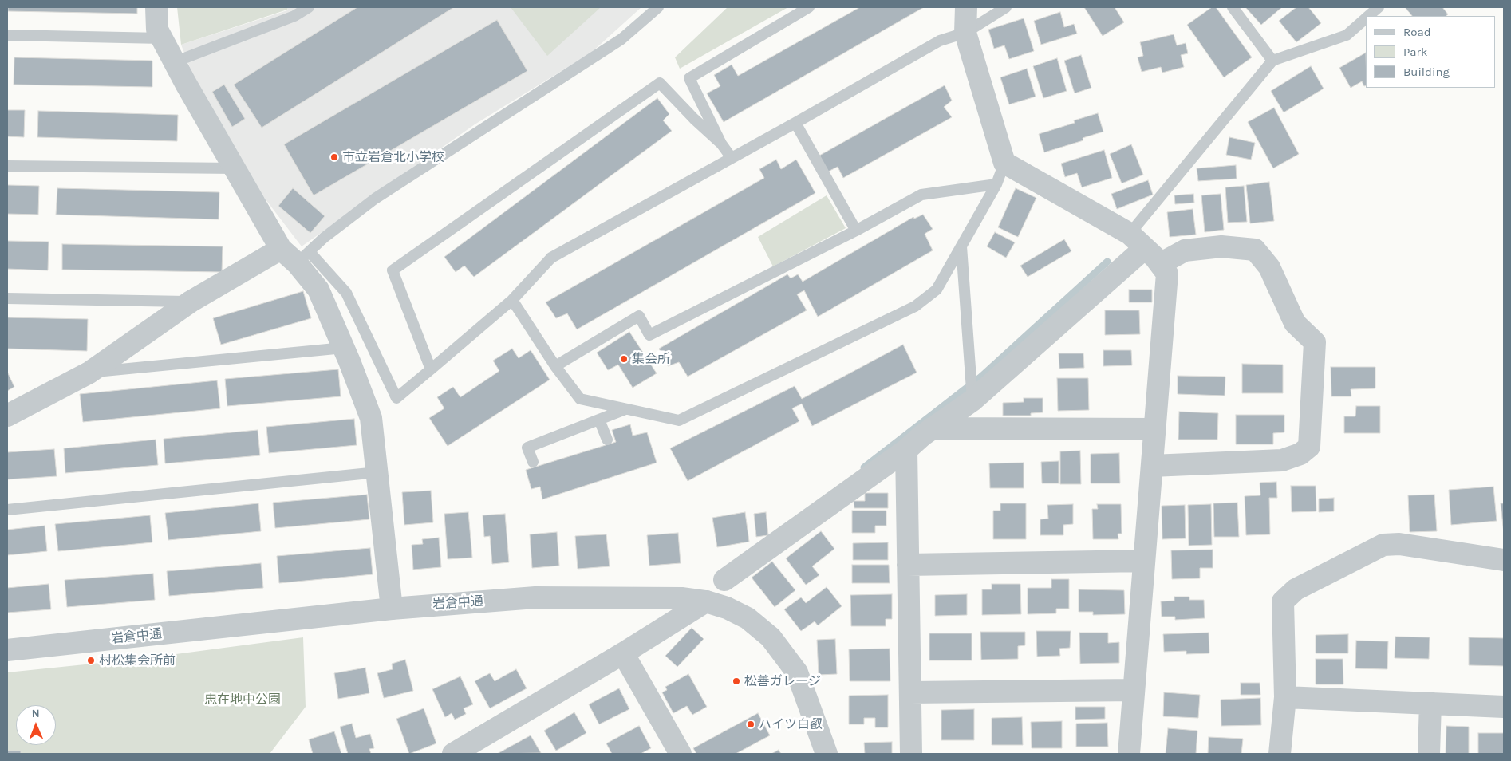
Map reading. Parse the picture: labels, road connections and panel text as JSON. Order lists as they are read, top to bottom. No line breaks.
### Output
{"streets":{"street":["岩倉中通"]},"parks":["忠在地中公園"],"places":["市立岩倉北小学校","集会所","村松集会所前","松善ガレージ","ハイツ白叡"],"legend":["Road","Park","Building"],"north":"top"}
